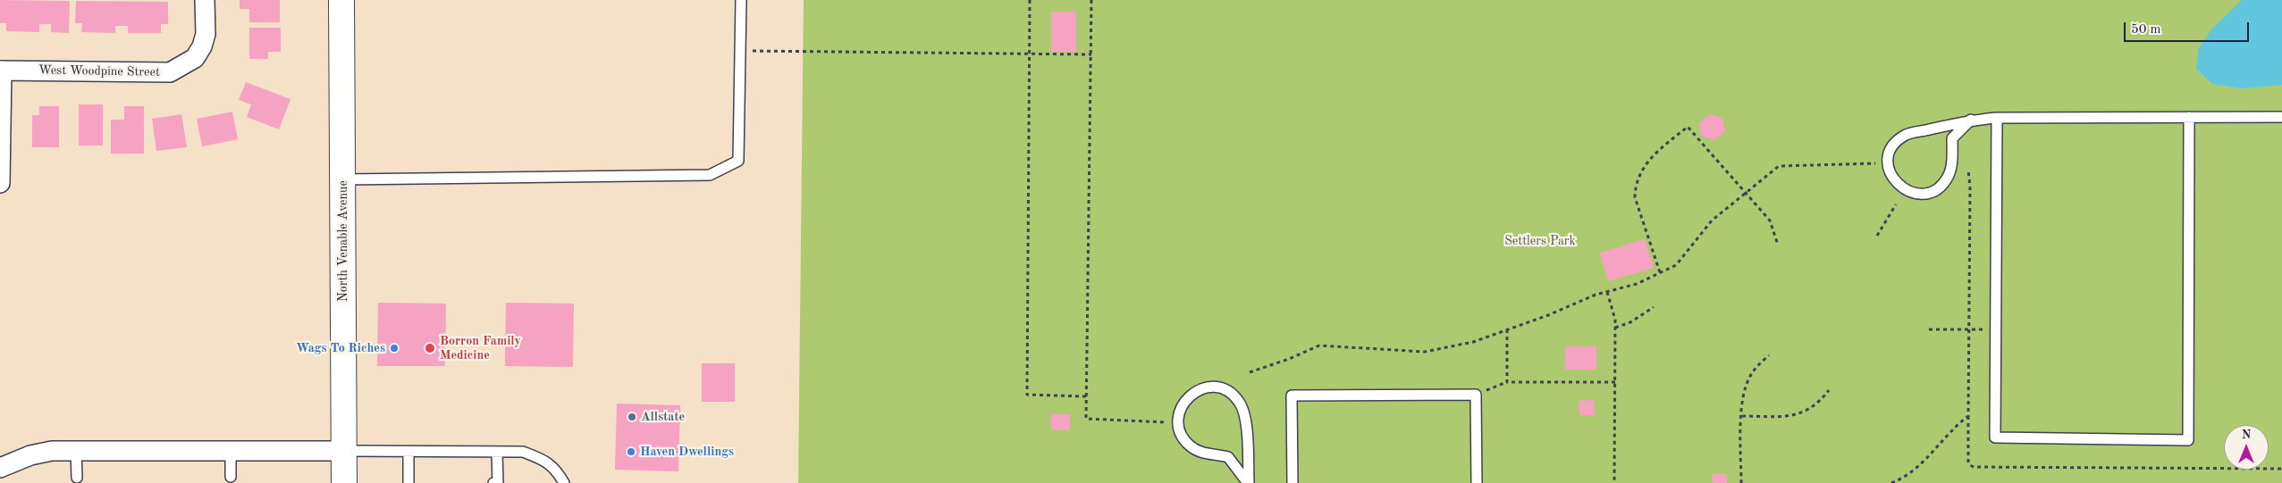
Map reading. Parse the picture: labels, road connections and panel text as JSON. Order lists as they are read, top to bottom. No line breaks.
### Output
{"streets":{"street":["West Woodpine Street","North Venable Avenue"]},"parks":["Settlers Park"],"places":["Wags To Riches","Borron Family Medicine","Allstate","Haven Dwellings"],"scale_bar":"50 m","north":"top"}
